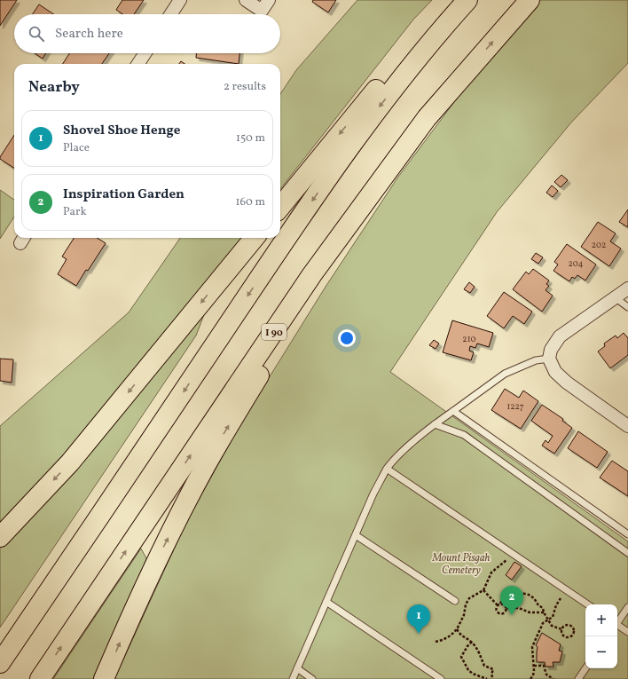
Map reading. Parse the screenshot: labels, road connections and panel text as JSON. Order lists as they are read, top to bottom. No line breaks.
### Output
{"streets":{"highway":["I 90"]},"parks":["Mount Pisgah Cemetery"],"house_numbers":["202","204","210","1227"],"page":{"search":"Search here","heading":["Nearby","2 results"],"list":[{"mark":"1","name":"Shovel Shoe Henge","note":"Place","value":"150 m"},{"mark":"2","name":"Inspiration Garden","note":"Park","value":"160 m"}],"pins":["2","1"],"map_buttons":["+","−"]}}
